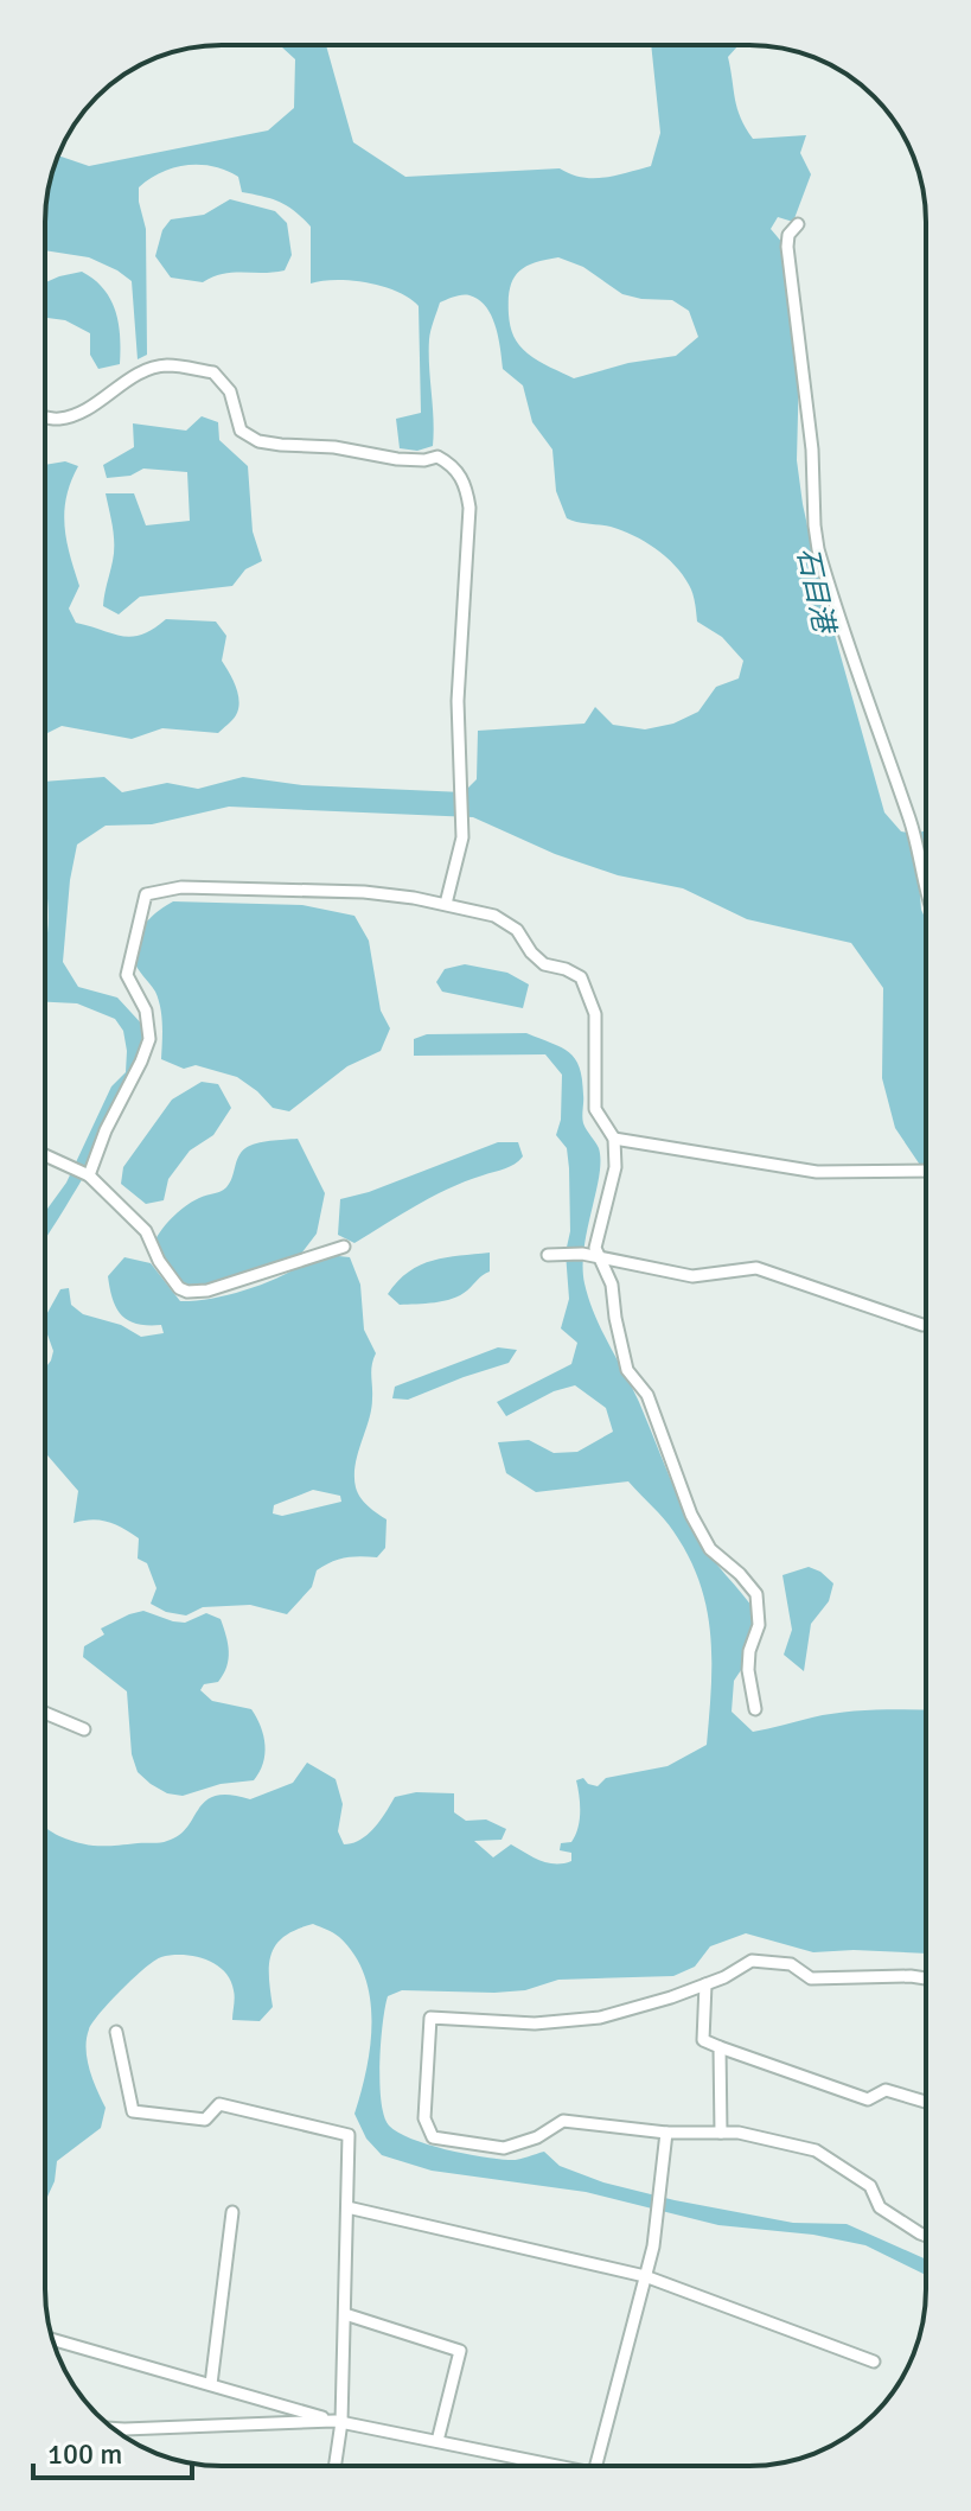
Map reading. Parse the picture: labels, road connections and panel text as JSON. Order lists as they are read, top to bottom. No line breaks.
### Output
{"water":["石目港"],"scale_bar":"100 m"}
